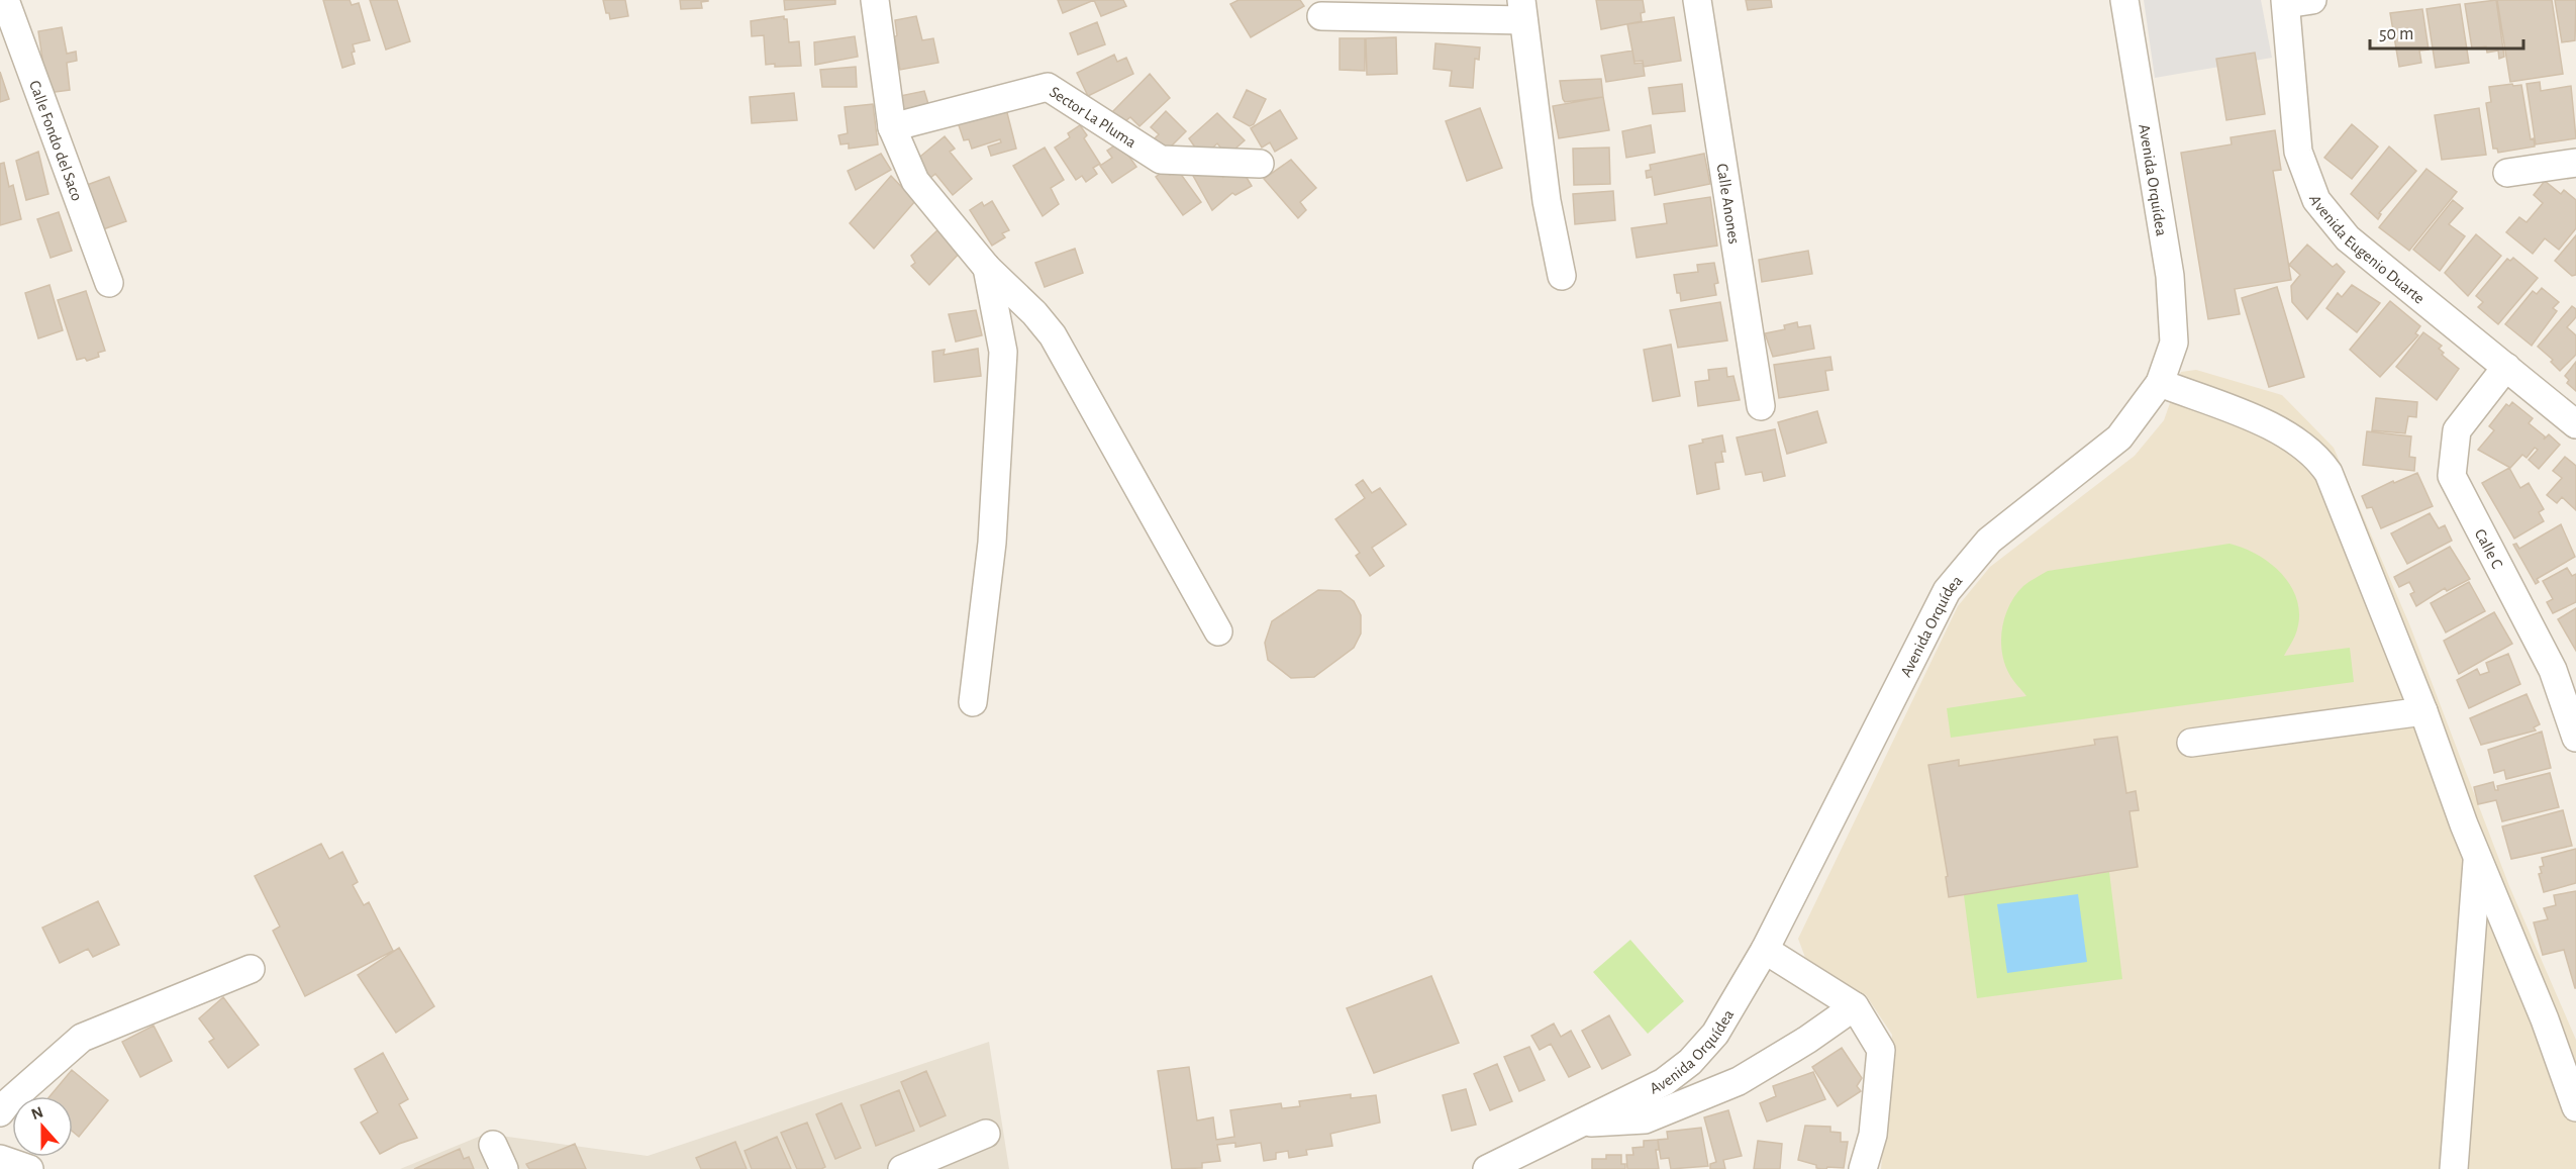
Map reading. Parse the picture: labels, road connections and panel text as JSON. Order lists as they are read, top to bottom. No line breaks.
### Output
{"streets":{"street":["Sector La Pluma","Calle Fondo del Saco","Avenida Orquídea","Calle Anones","Avenida Eugenio Duarte","Calle C"]},"crossings":[["Avenida Eugenio Duarte","Calle C"]],"scale_bar":"50 m","north":"top"}
